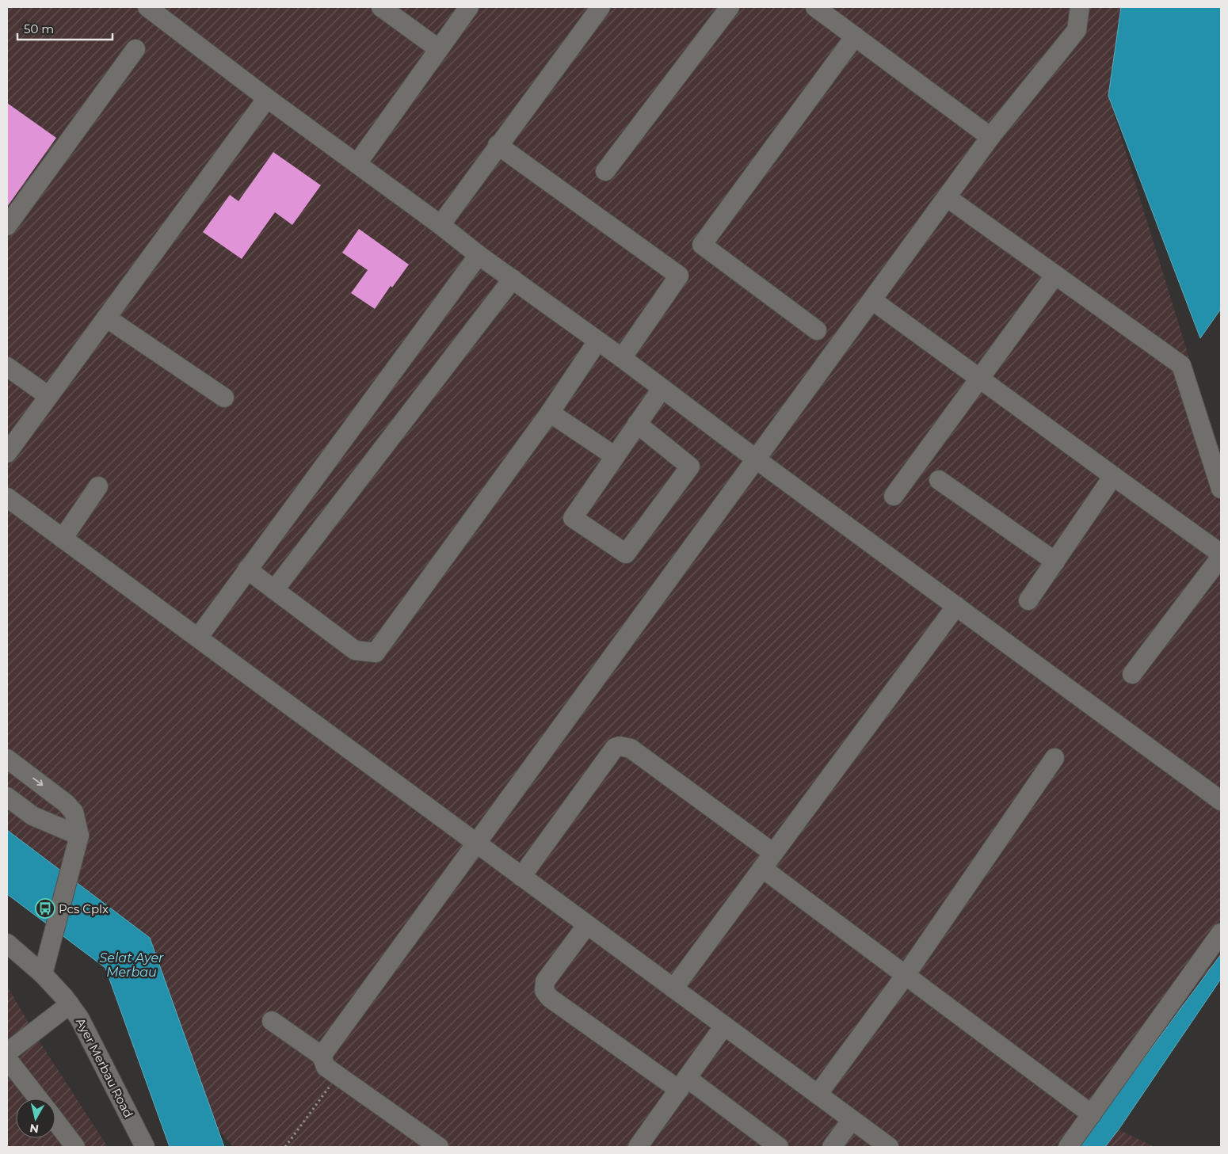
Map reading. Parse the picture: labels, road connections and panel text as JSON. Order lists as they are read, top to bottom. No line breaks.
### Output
{"streets":{"street":["Ayer Merbau Road"]},"water":["Selat Ayer Merbau"],"places":{"bus stop":["Pcs Cplx"]},"scale_bar":"50 m","north":"bottom"}
